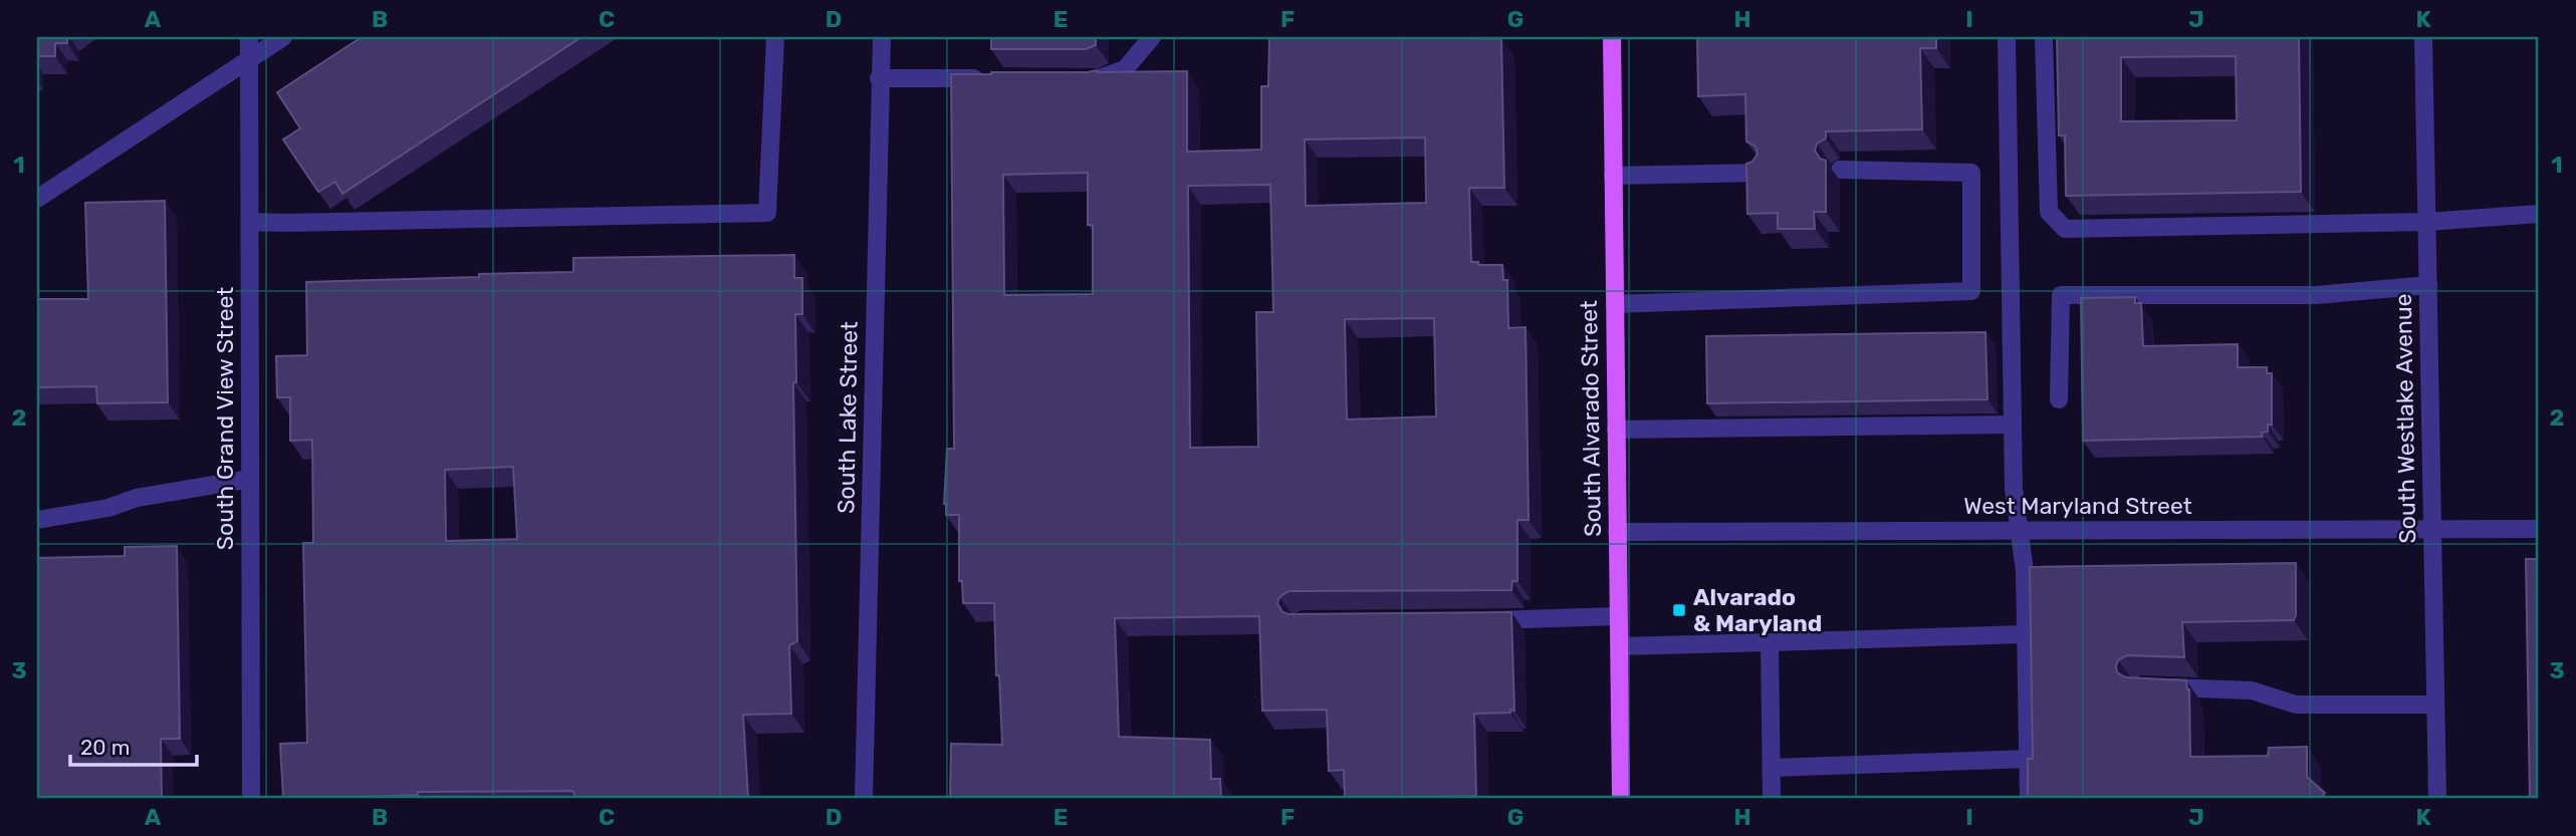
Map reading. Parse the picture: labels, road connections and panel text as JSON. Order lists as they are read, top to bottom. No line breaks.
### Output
{"streets":{"main road":["South Alvarado Street"],"street":["South Lake Street","South Grand View Street","South Westlake Avenue","West Maryland Street"]},"crossings":[["South Alvarado Street","West Maryland Street"],["South Westlake Avenue","West Maryland Street"]],"places":{"transit":["Alvarado & Maryland"]},"scale_bar":"20 m","grid":{"columns":["A","B","C","D","E","F","G","H","I","J","K"],"rows":["1","2","3"]}}
